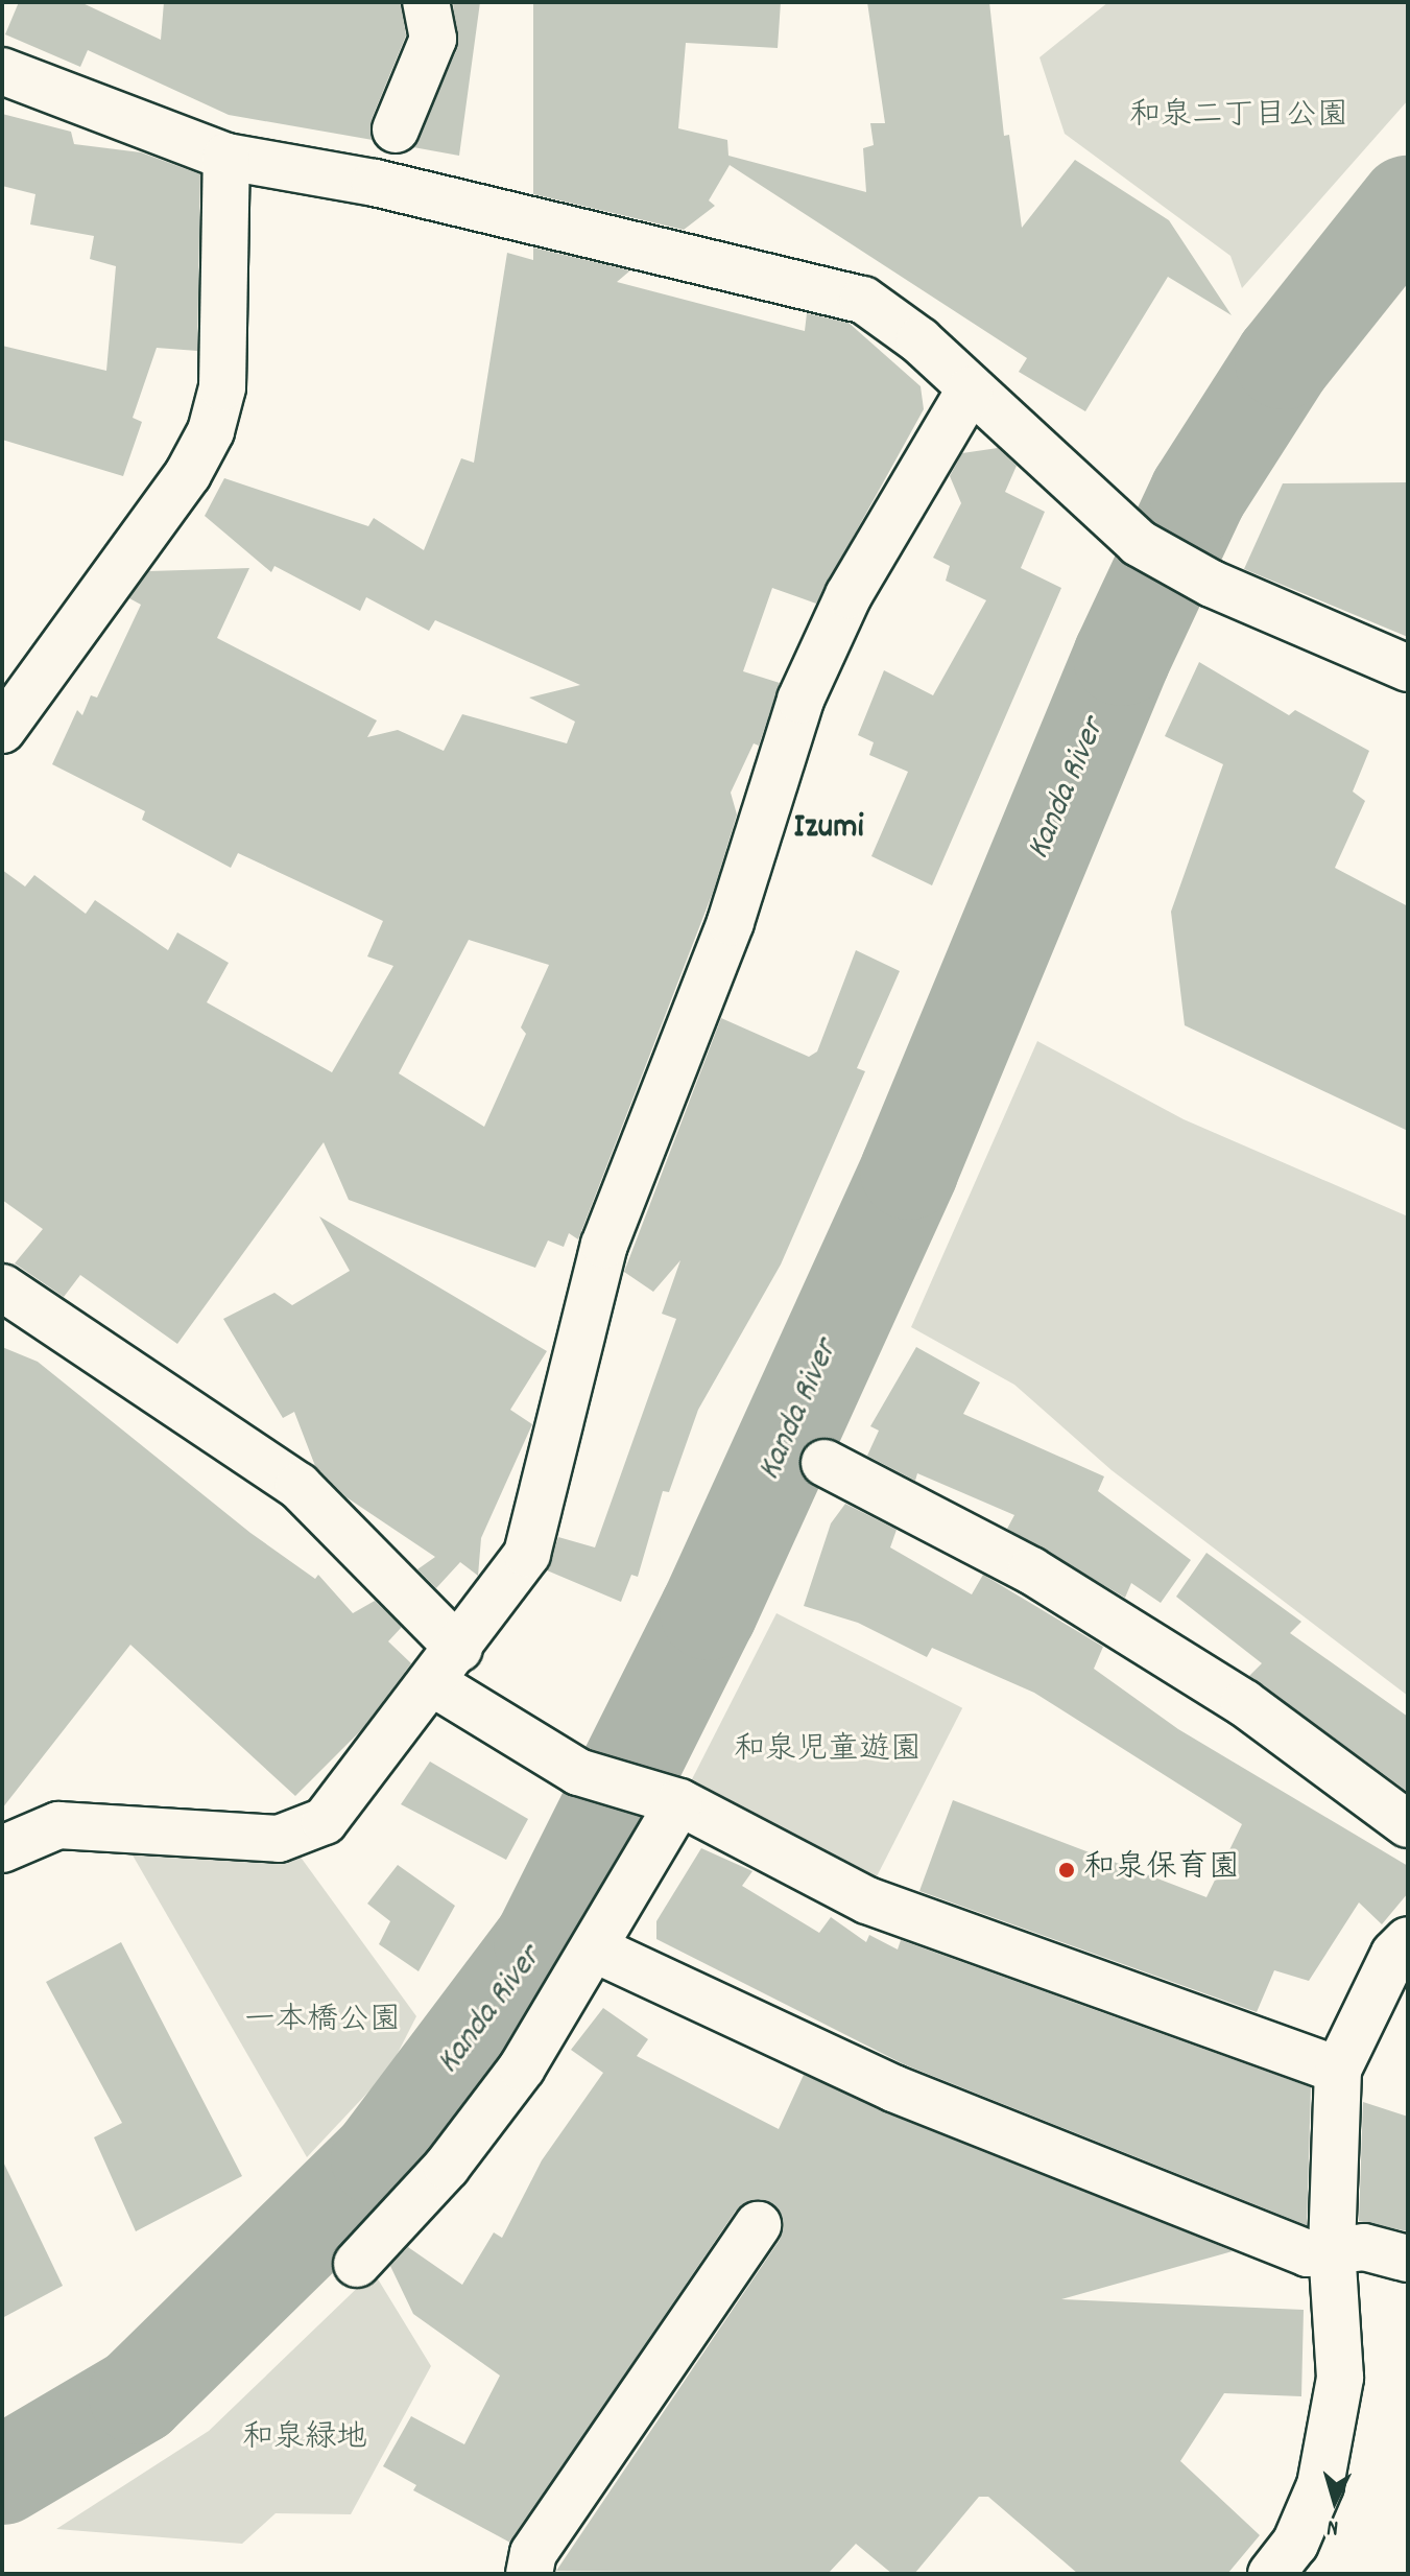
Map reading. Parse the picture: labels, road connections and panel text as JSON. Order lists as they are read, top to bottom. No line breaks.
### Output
{"districts":["Izumi"],"water":["Kanda River"],"parks":["和泉二丁目公園","和泉児童遊園","一本橋公園","和泉緑地"],"places":["和泉保育園"],"north":"bottom"}
